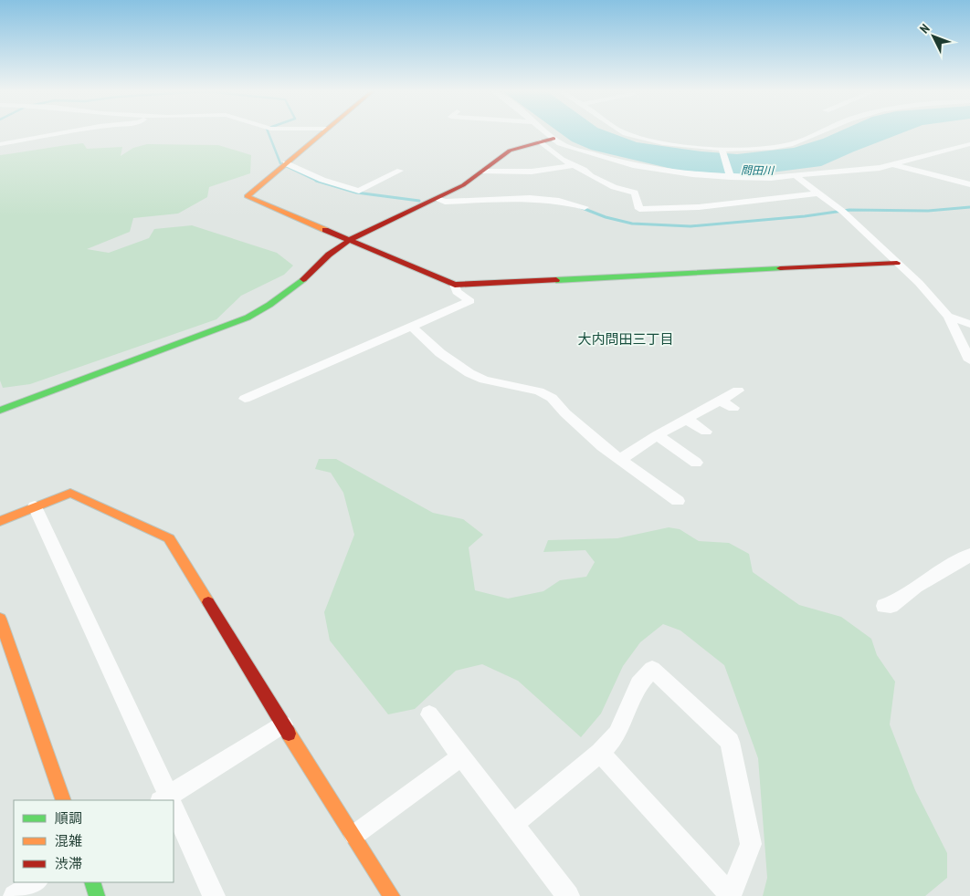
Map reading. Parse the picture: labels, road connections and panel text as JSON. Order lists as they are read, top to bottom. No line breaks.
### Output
{"districts":["大内問田三丁目"],"water":["問田川"],"legend":["順調","混雑","渋滞"],"north":"top left"}
